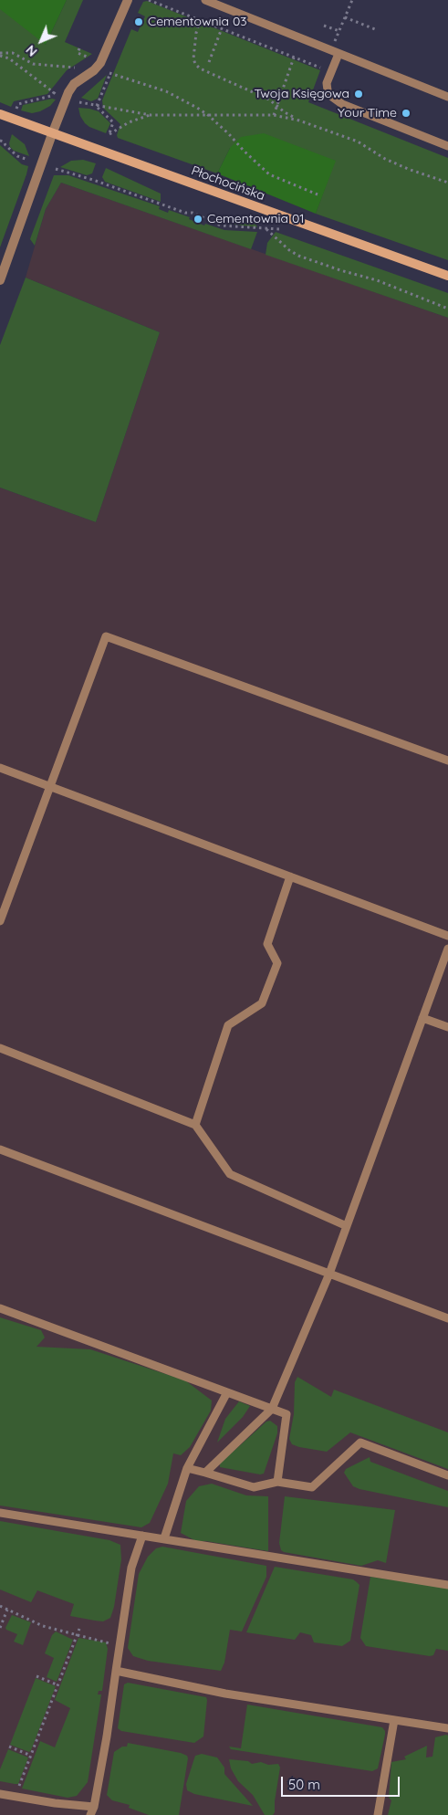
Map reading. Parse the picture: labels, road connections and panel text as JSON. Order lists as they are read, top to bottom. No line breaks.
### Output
{"streets":{"main road":["Płochocińska"]},"places":["Cementownia 03","Twoja Księgowa","Your Time","Cementownia 01"],"scale_bar":"50 m","north":"bottom left"}
